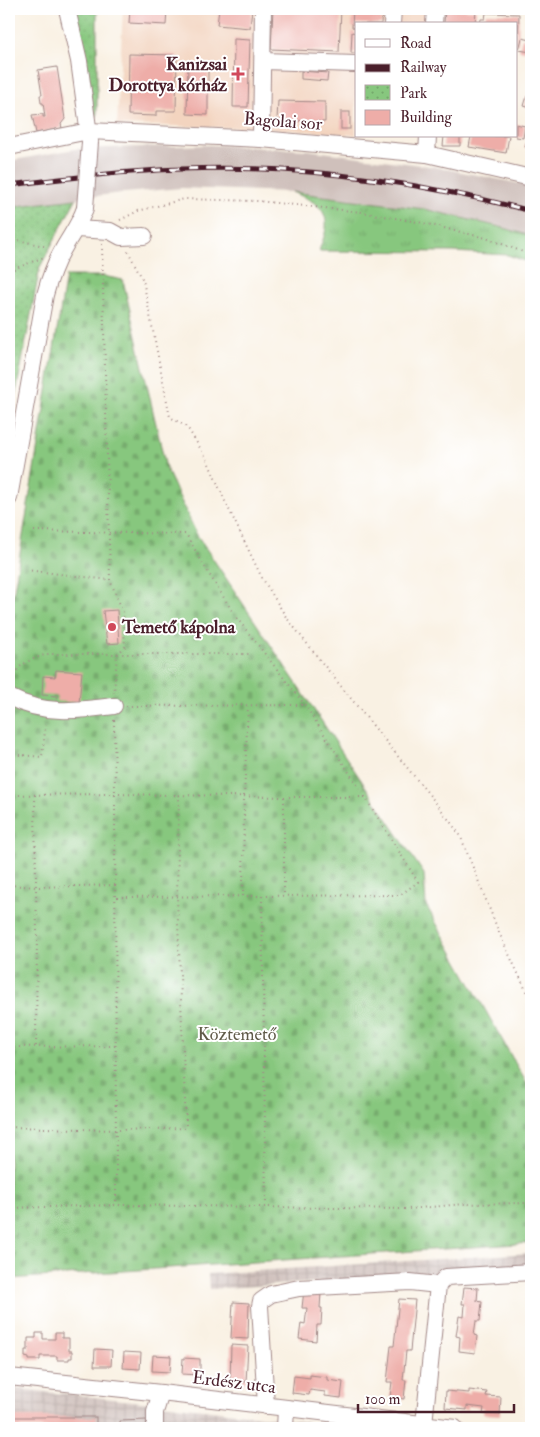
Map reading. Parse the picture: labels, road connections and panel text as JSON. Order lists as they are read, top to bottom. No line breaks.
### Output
{"streets":{"street":["Bagolai sor","Erdész utca"]},"parks":["Köztemető"],"places":{"health":["Kanizsai Dorottya kórház"],"other":["Temető kápolna"]},"legend":["Road","Railway","Park","Building"],"scale_bar":"100 m"}
